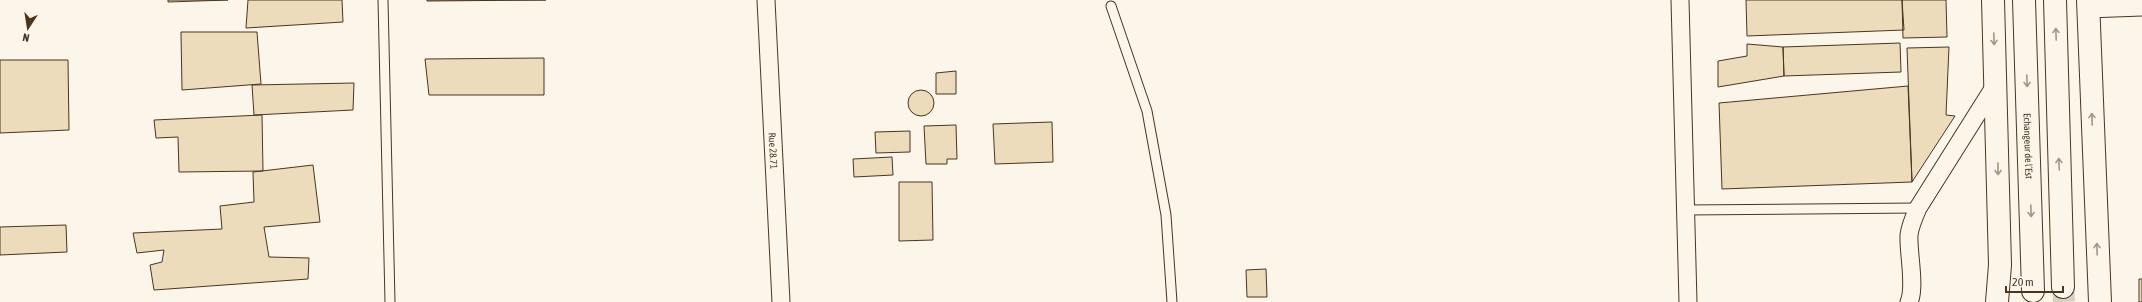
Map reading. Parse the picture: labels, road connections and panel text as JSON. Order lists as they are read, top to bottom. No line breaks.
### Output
{"streets":{"main road":["Echangeur de l´Est"],"street":["Rue 28.71"]},"scale_bar":"20 m","north":"bottom"}
